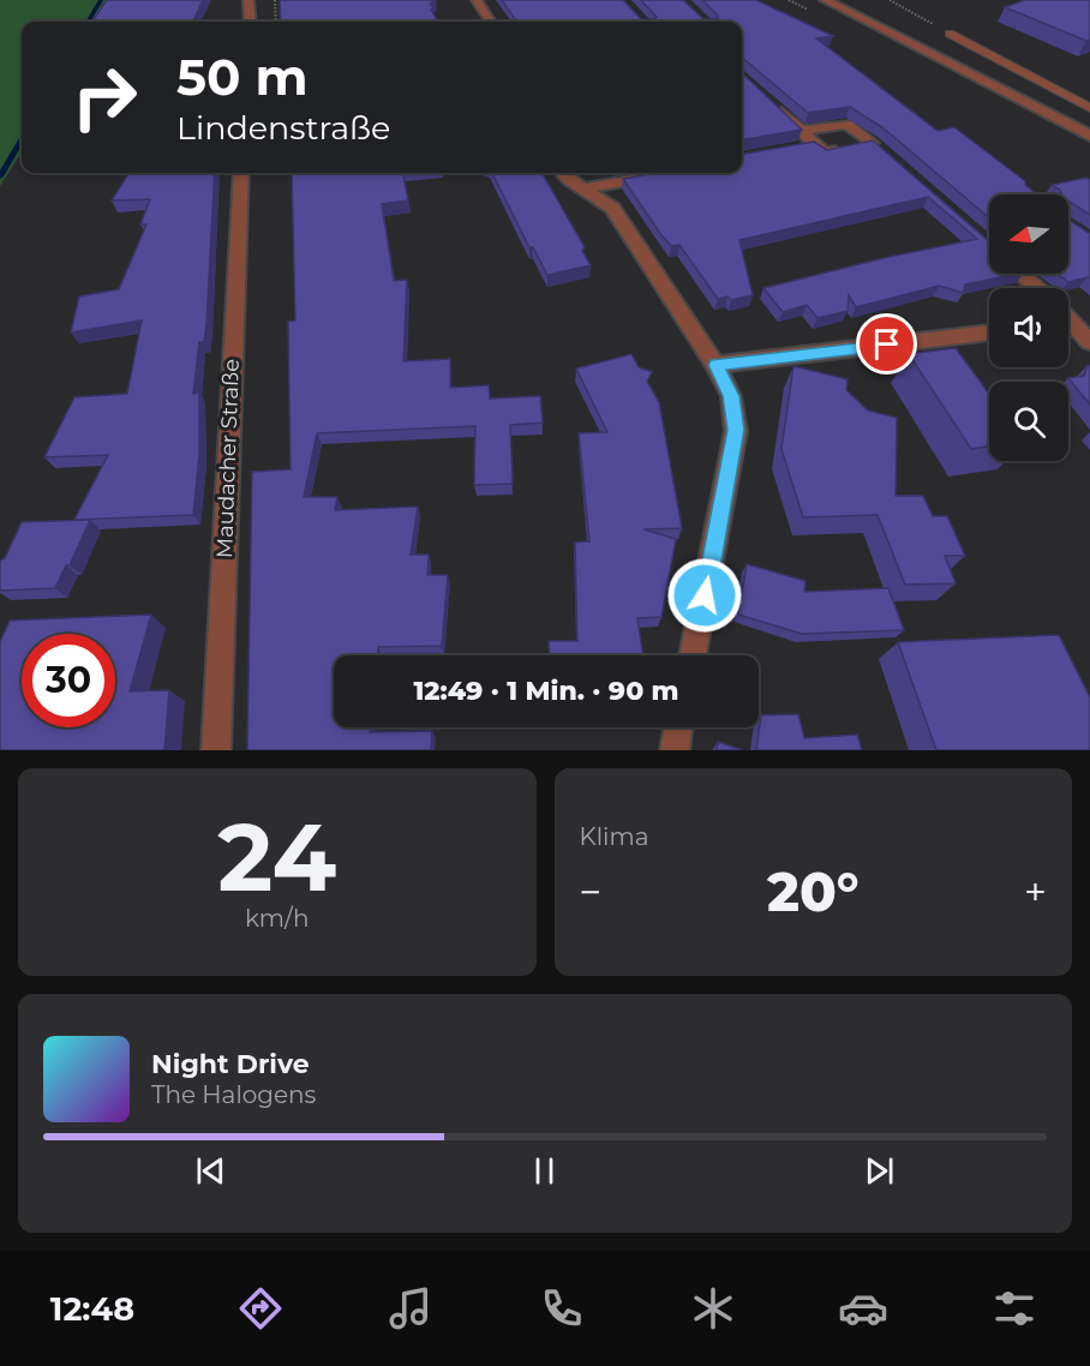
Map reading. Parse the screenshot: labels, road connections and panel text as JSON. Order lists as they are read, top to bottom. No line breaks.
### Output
{"streets":{"street":["Maudacher Straße"]},"north":"left","page":{"turn":["50 m","Lindenstraße"],"limit":"30","trip":"12:49 · 1 Min. · 90 m","tile":[["24","km/h"],"Klima"],"heat":["−","20°","+"],"song":["Night Drive","The Halogens"],"tabs":"12:48"}}
